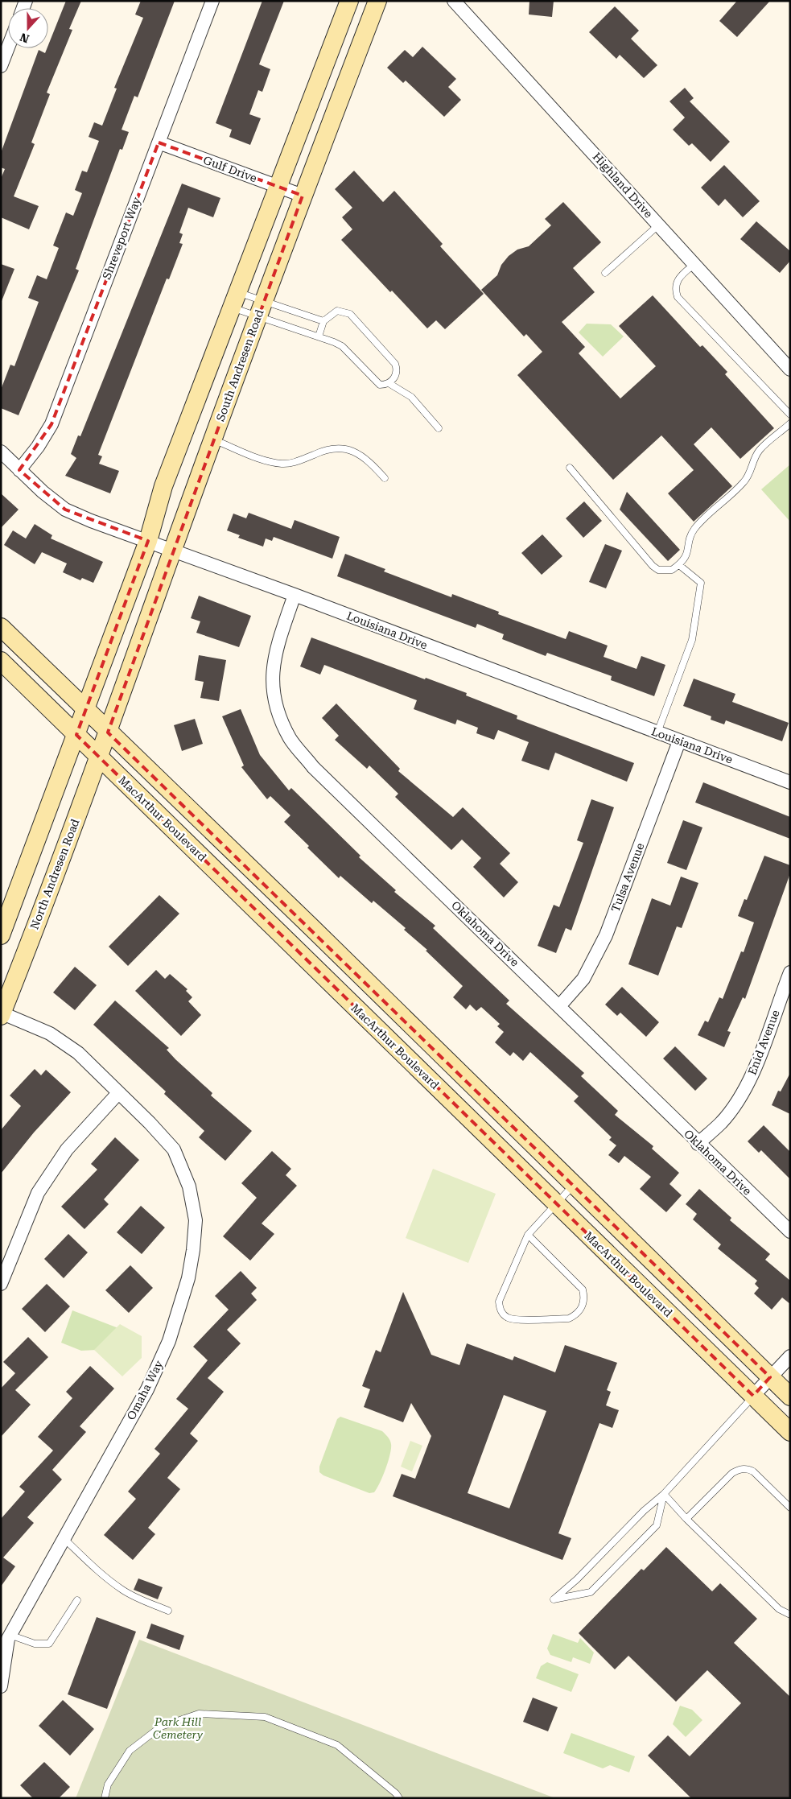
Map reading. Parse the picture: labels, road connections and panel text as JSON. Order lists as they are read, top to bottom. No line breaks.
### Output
{"streets":{"street":["Gulf Drive","Highland Drive","Shreveport Way","South Andresen Road","Louisiana Drive","MacArthur Boulevard","North Andresen Road","Tulsa Avenue","Oklahoma Drive","Enid Avenue","Omaha Way"]},"crossings":[["Gulf Drive","Shreveport Way"],["Gulf Drive","South Andresen Road"],["Shreveport Way","Louisiana Drive"],["South Andresen Road","Louisiana Drive"],["South Andresen Road","North Andresen Road"],["Louisiana Drive","Tulsa Avenue"],["Louisiana Drive","Oklahoma Drive"],["MacArthur Boulevard","North Andresen Road"],["North Andresen Road","Omaha Way"],["Tulsa Avenue","Oklahoma Drive"],["Oklahoma Drive","Enid Avenue"]],"parks":["Park Hill Cemetery"],"north":"bottom"}
